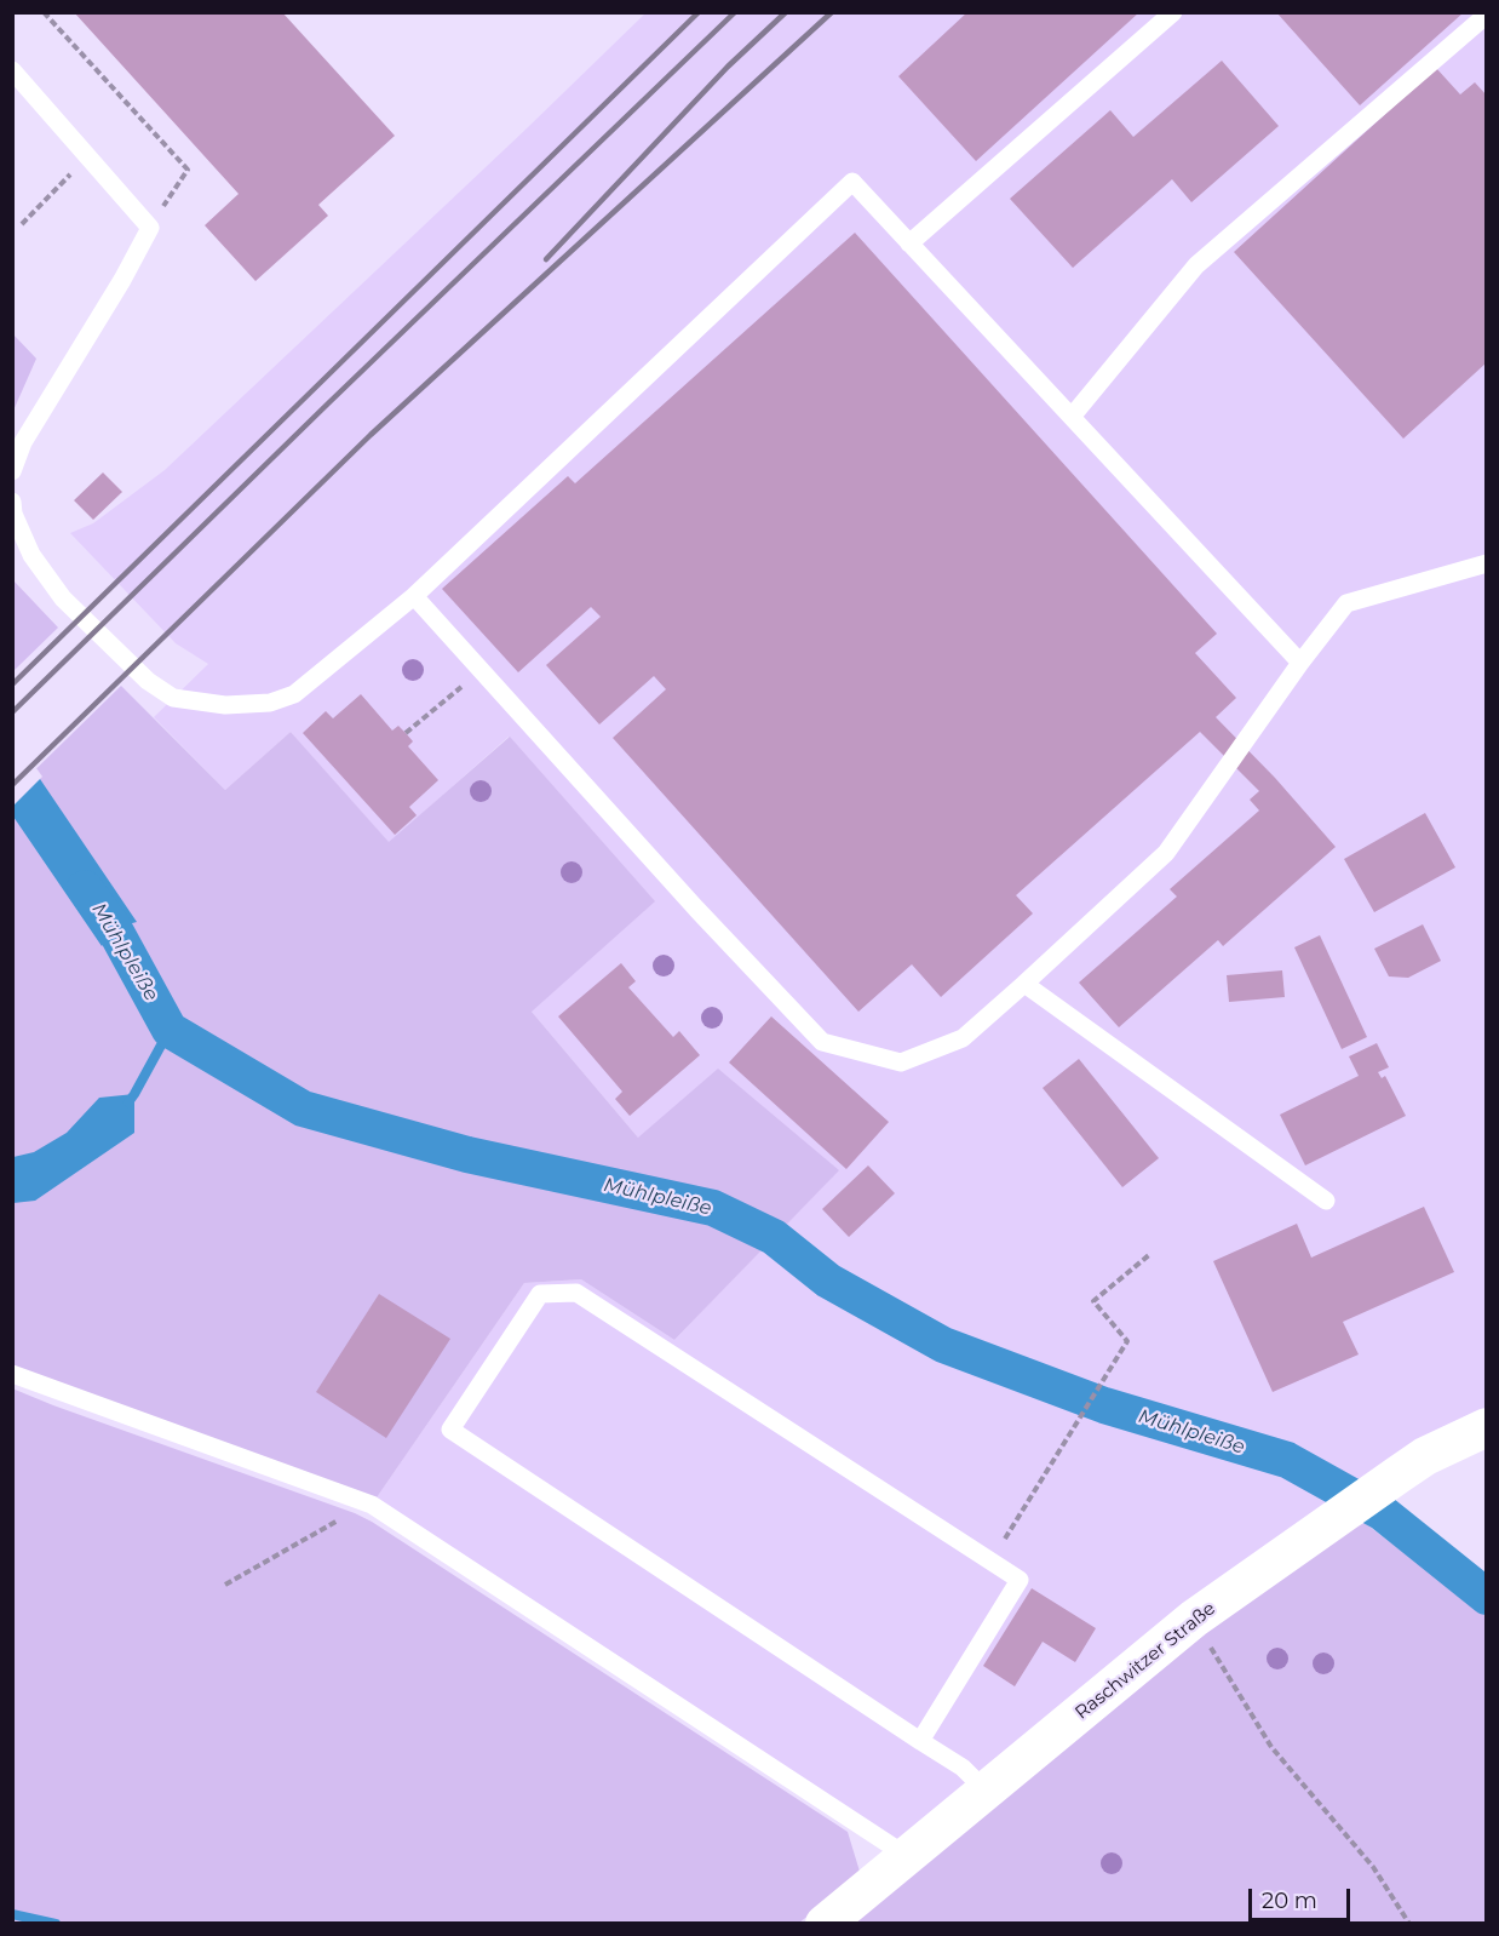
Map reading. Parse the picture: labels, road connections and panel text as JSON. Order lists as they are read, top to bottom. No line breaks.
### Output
{"streets":{"street":["Raschwitzer Straße"]},"water":["Mühlpleiße"],"scale_bar":"20 m"}
